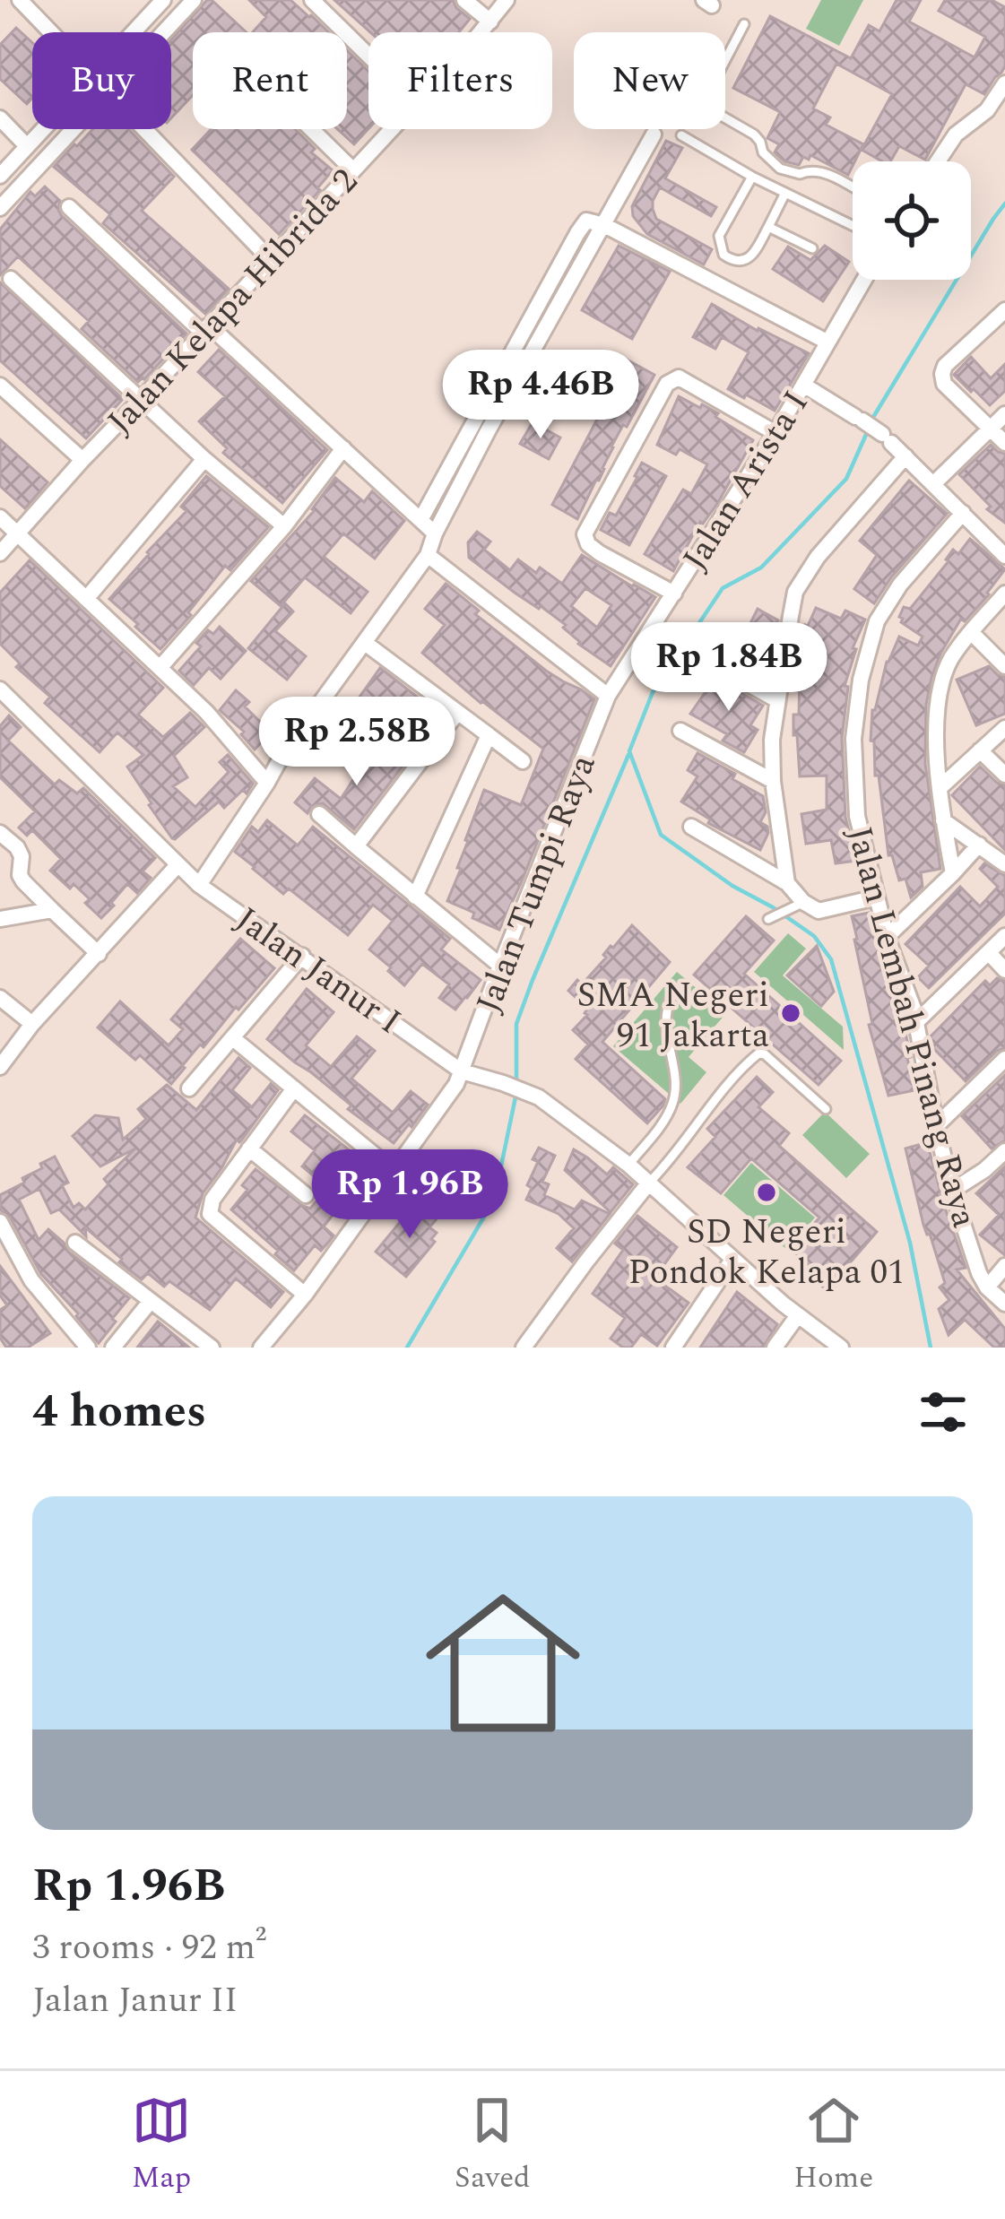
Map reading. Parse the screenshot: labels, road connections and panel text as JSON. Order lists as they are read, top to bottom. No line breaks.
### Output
{"streets":{"street":["Jalan Kelapa Hibrida 2","Jalan Arista I","Jalan Tumpi Raya","Jalan Janur I","Jalan Lembah Pinang Raya"]},"crossings":[["Jalan Arista I","Jalan Tumpi Raya"],["Jalan Tumpi Raya","Jalan Janur I"]],"places":["SMA Negeri 91 Jakarta","SD Negeri Pondok Kelapa 01"],"page":{"chip":["Buy","Rent","Filters","New"],"price":["Rp 4.46B","Rp 1.84B","Rp 2.58B","Rp 1.96B"],"heading":"4 homes","list":[{"name":"Rp 1.96B","note":"3 rooms · 92 m² · Jalan Janur II"}],"tabs":["Map","Saved","Home"]}}
